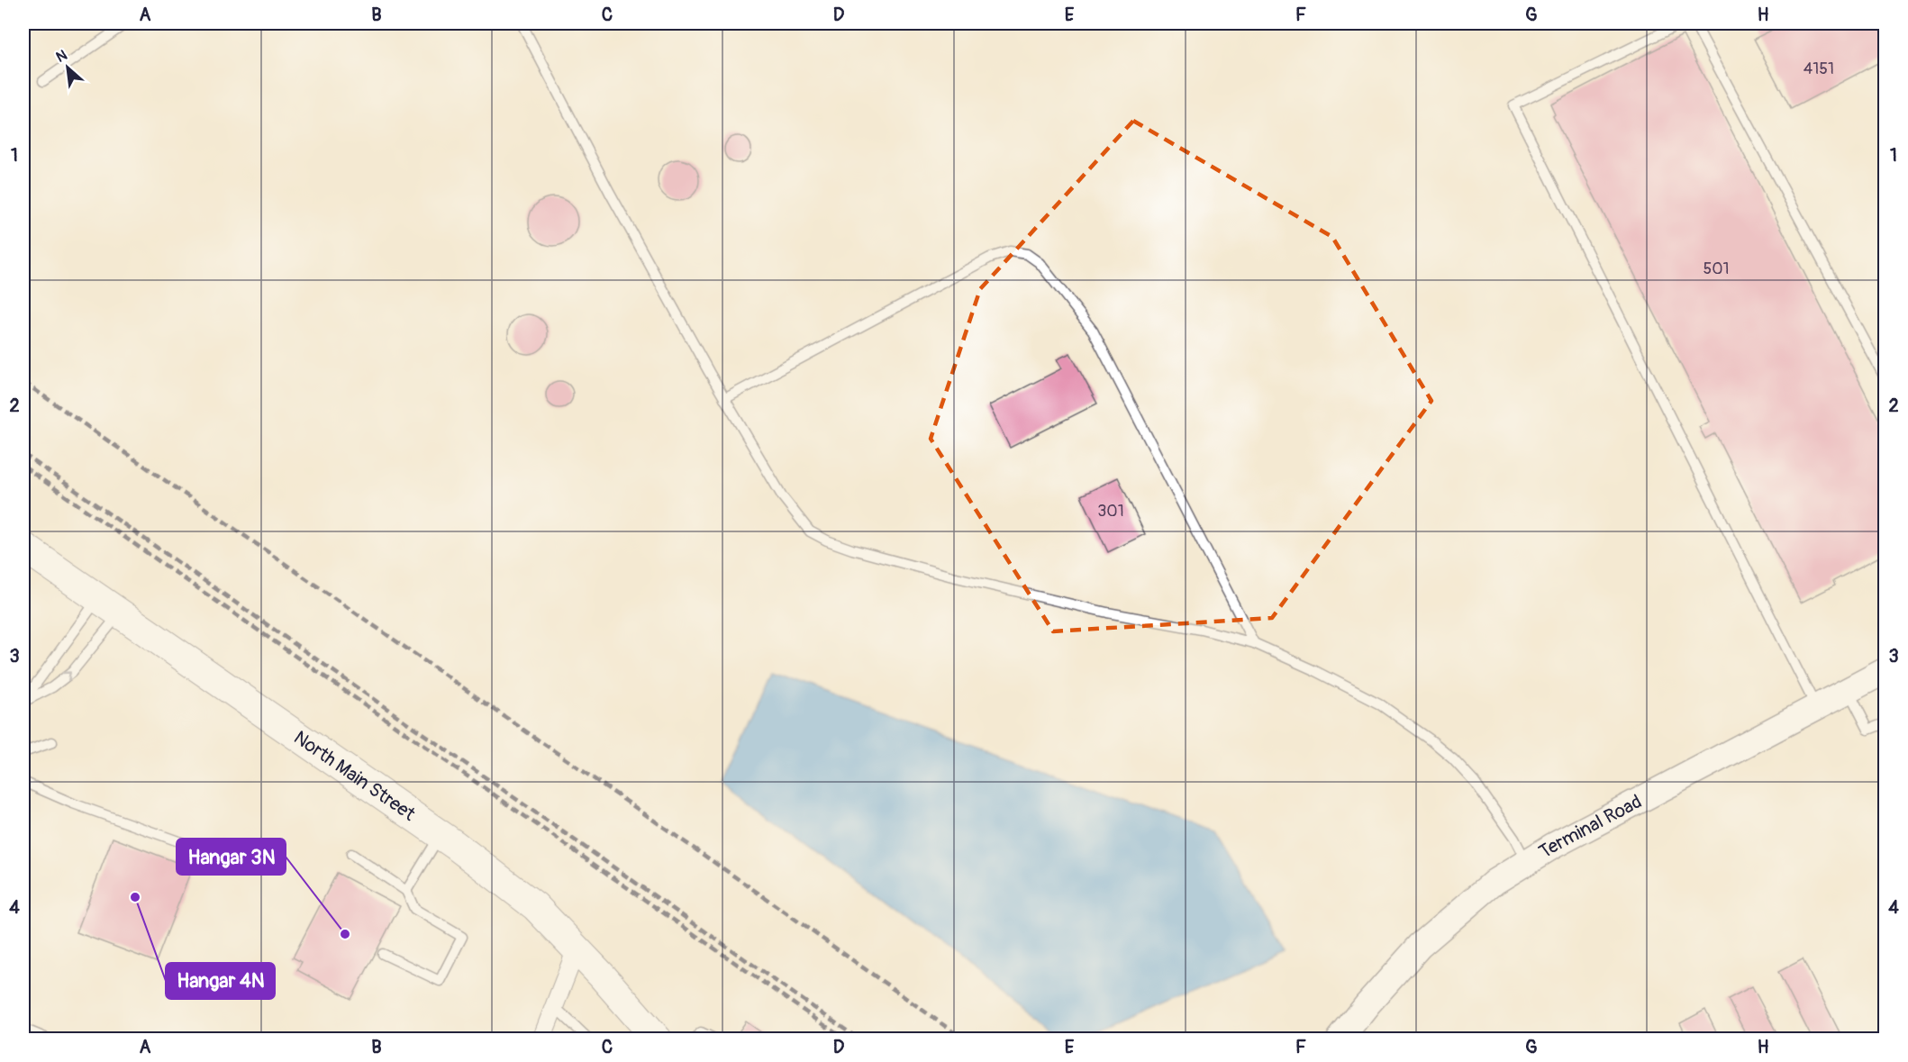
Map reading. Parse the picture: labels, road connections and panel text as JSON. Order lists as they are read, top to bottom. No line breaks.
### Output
{"streets":{"main road":["North Main Street","Terminal Road"]},"places":["Hangar 4N","Hangar 3N"],"house_numbers":["4151","501","301"],"north":"top left","grid":{"columns":["A","B","C","D","E","F","G","H"],"rows":["1","2","3","4"]}}
